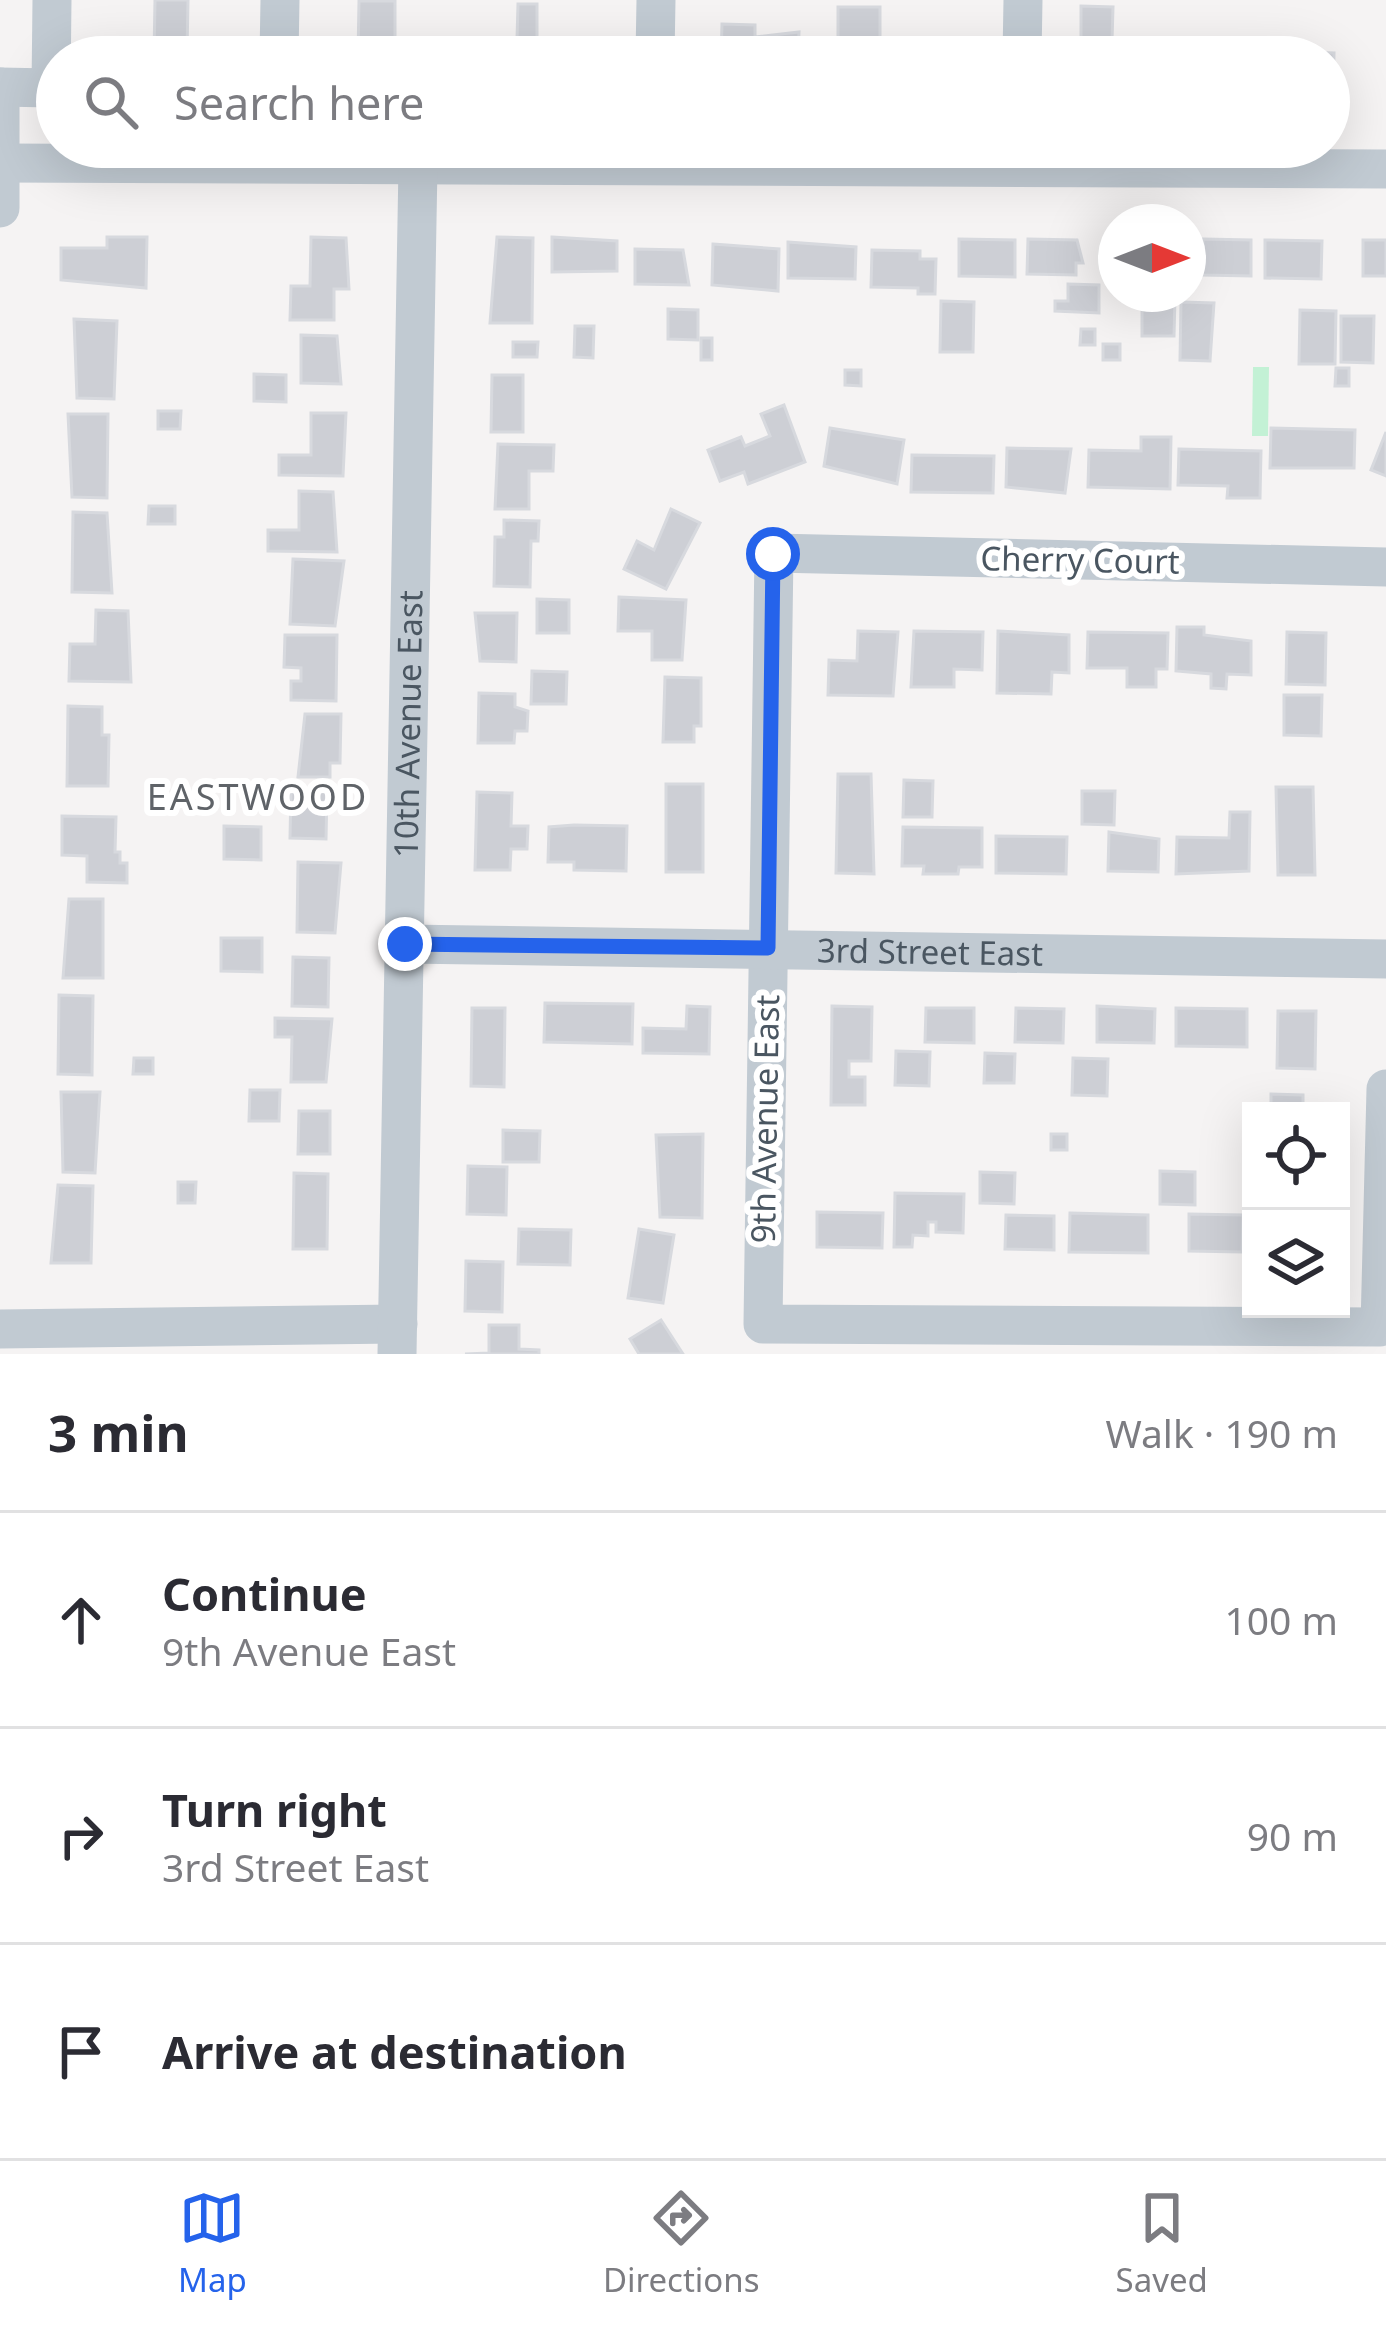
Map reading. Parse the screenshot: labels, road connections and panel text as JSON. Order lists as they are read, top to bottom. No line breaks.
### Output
{"streets":{"street":["Cherry Court","10th Avenue East","3rd Street East","9th Avenue East"]},"crossings":[["Cherry Court","9th Avenue East"],["10th Avenue East","3rd Street East"],["3rd Street East","9th Avenue East"]],"districts":["EASTWOOD"],"north":"right","page":{"search":"Search here","heading":["3 min","Walk · 190 m"],"list":[["Continue","9th Avenue East","100 m"],["Turn right","3rd Street East","90 m"],"Arrive at destination"],"nav":["Map","Directions","Saved"]}}
